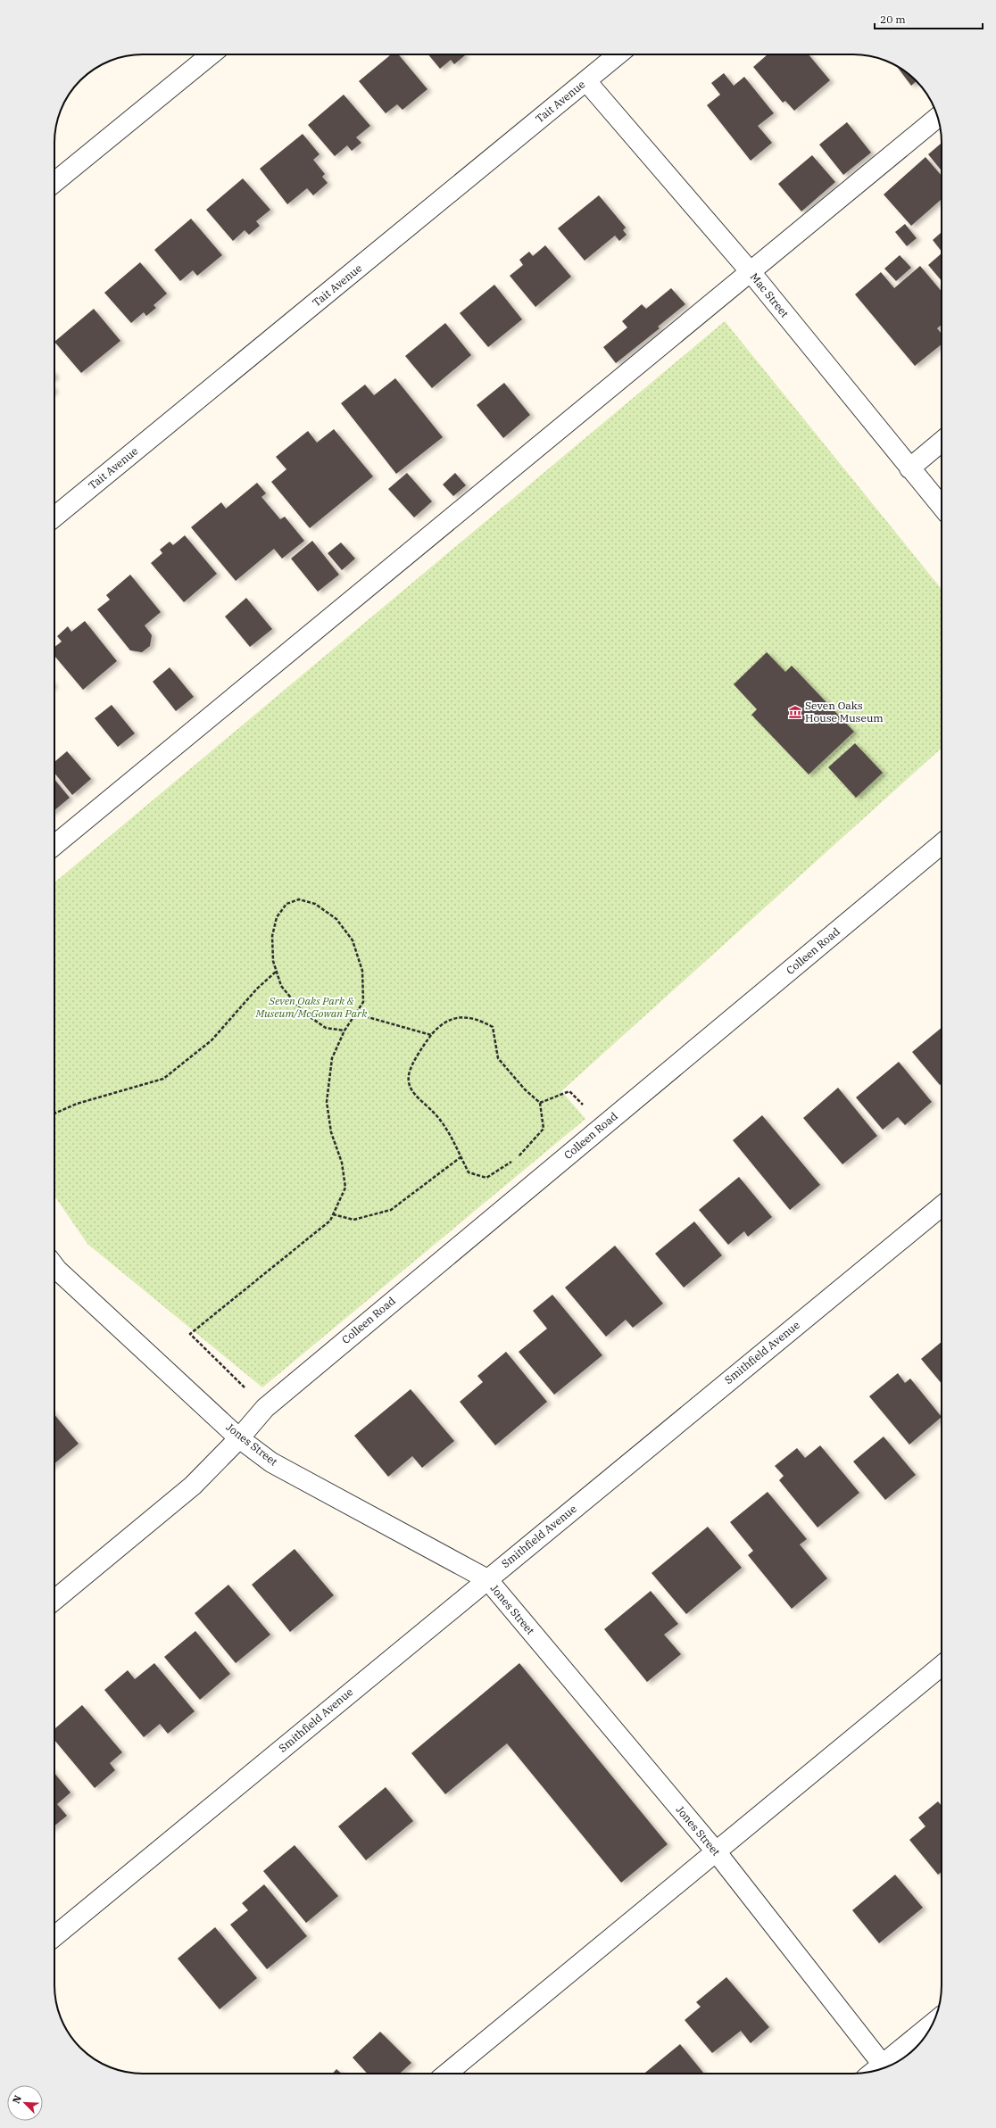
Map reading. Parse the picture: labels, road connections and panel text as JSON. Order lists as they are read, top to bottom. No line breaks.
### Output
{"streets":{"street":["Tait Avenue","Mac Street","Colleen Road","Smithfield Avenue","Jones Street"]},"crossings":[["Tait Avenue","Mac Street"],["Colleen Road","Jones Street"],["Smithfield Avenue","Jones Street"]],"parks":["Seven Oaks Park & Museum/McGowan Park"],"places":{"museum":["Seven Oaks House Museum"]},"scale_bar":"20 m","north":"top left"}
